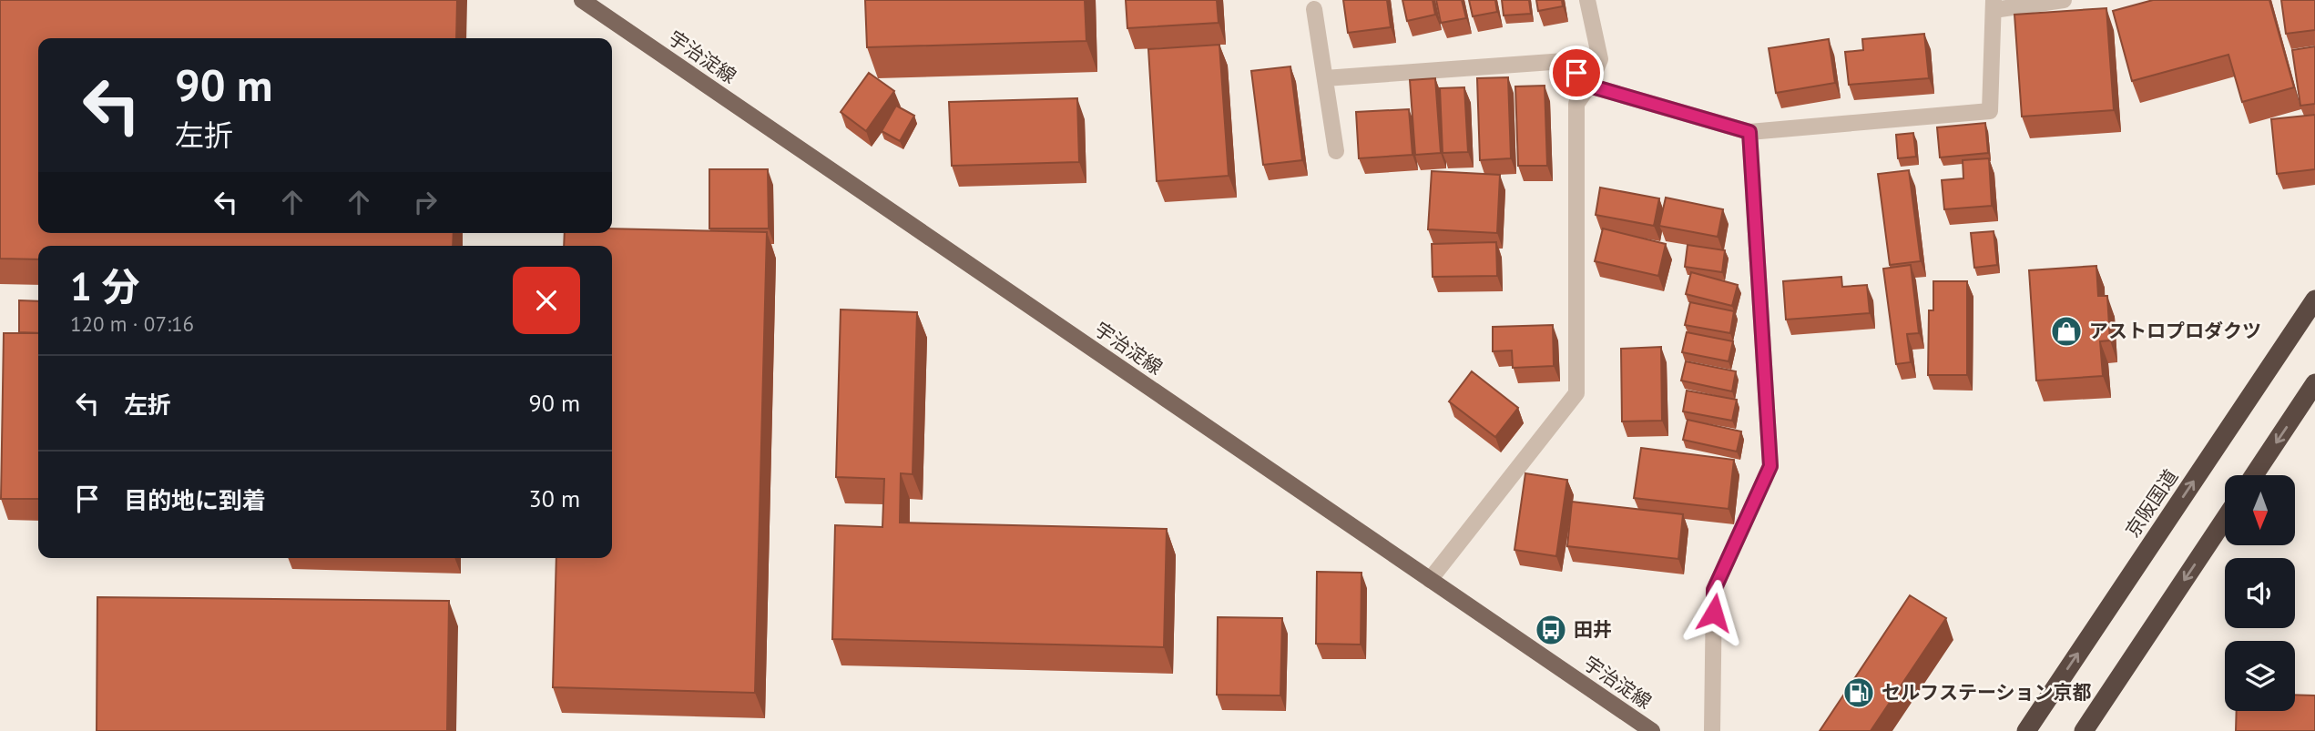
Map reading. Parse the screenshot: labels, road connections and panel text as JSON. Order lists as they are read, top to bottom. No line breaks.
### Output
{"streets":{"highway":["京阪国道"],"main road":["宇治淀線"]},"places":{"shop":["アストロプロダクツ"],"bus stop":["田井"],"fuel station":["セルフステーション京都"]},"north":"bottom","page":{"turn":["90 m","左折"],"heading":["1 分","120 m · 07:16"],"list":[{"name":"左折","value":"90 m"},{"name":"目的地に到着","value":"30 m"}]}}
